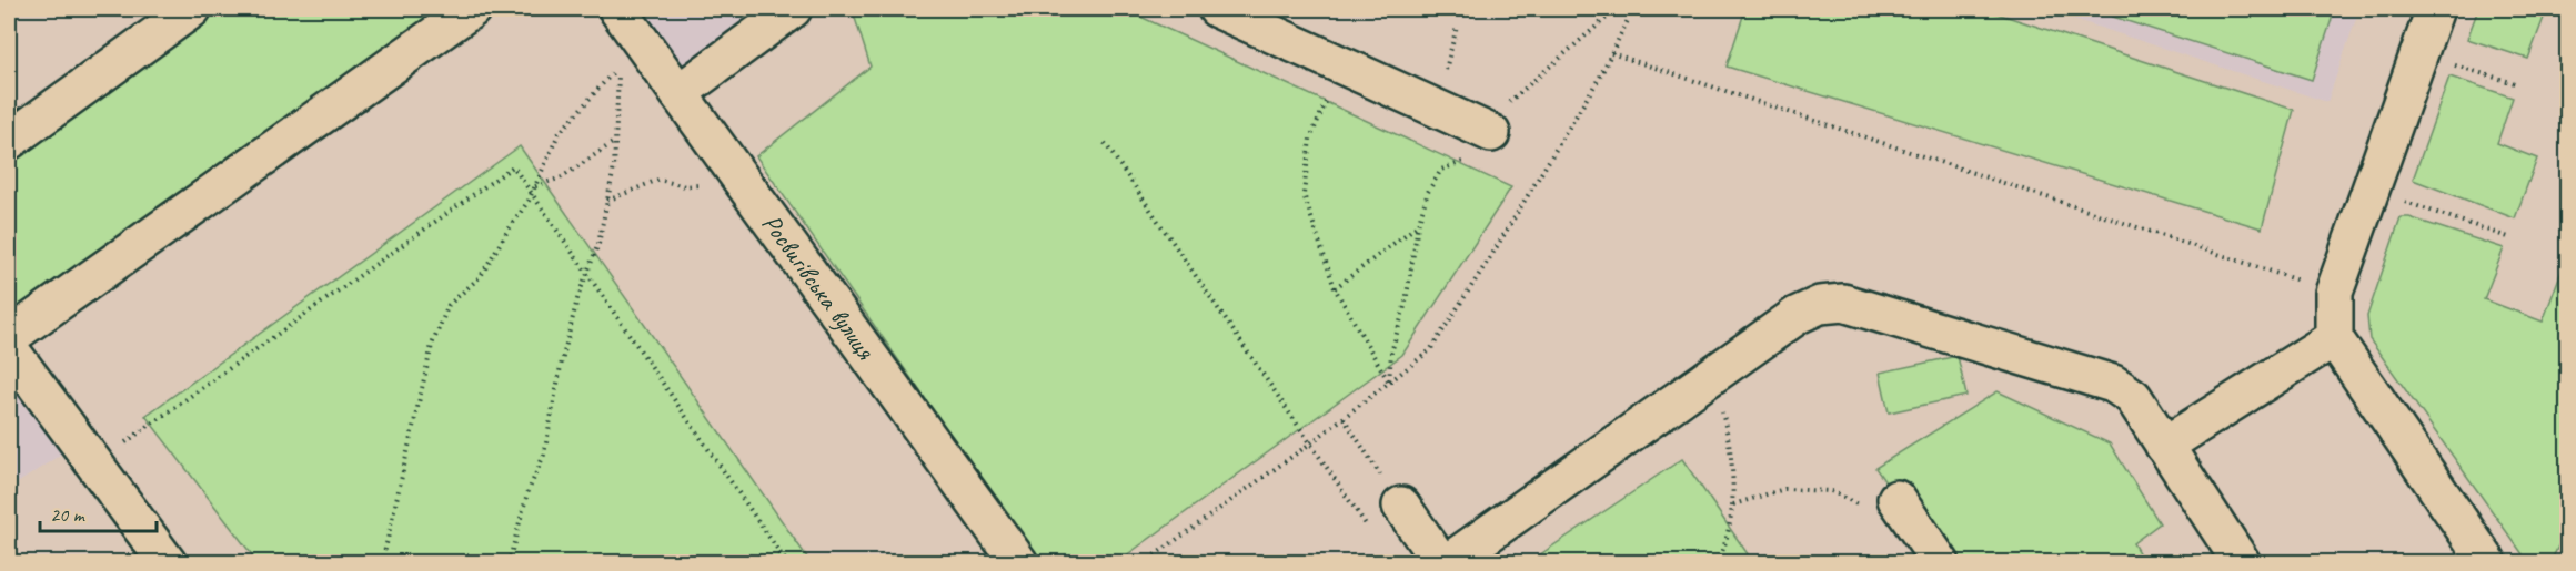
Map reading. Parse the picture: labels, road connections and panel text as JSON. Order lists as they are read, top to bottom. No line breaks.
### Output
{"streets":{"street":["Росвигівська вулиця"]},"scale_bar":"20 m"}
